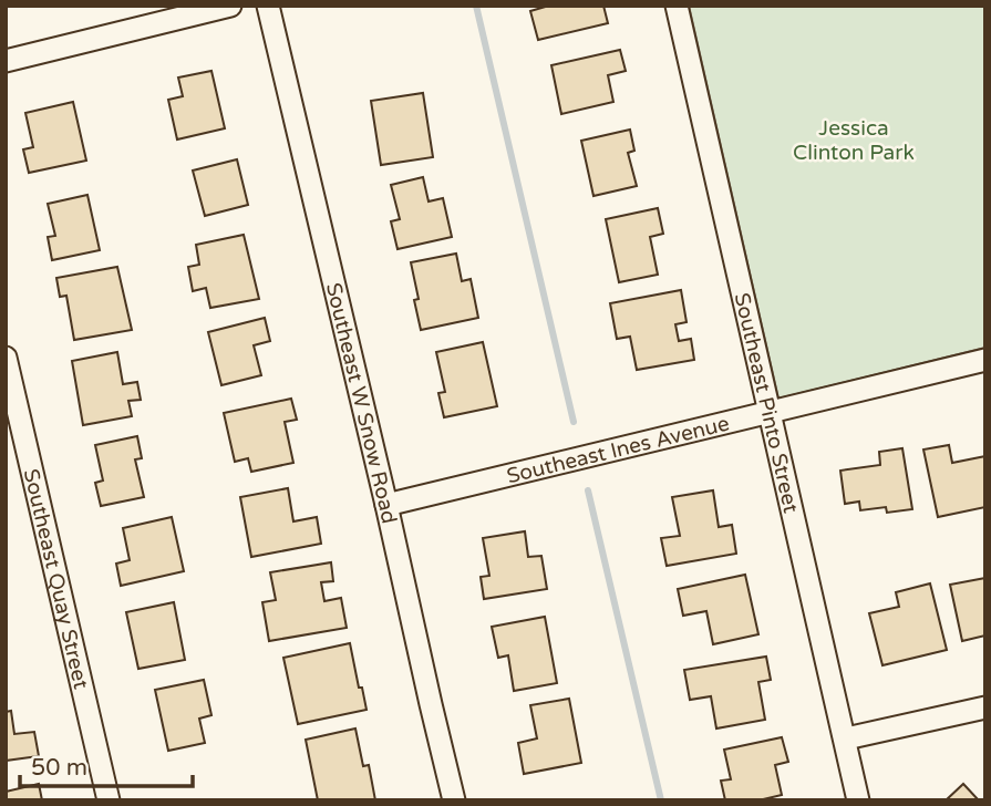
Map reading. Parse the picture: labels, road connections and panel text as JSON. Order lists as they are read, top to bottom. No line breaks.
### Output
{"streets":{"street":["Southeast W Snow Road","Southeast Pinto Street","Southeast Ines Avenue","Southeast Quay Street"]},"crossings":[["Southeast W Snow Road","Southeast Ines Avenue"],["Southeast Pinto Street","Southeast Ines Avenue"]],"parks":["Jessica Clinton Park"],"scale_bar":"50 m"}
